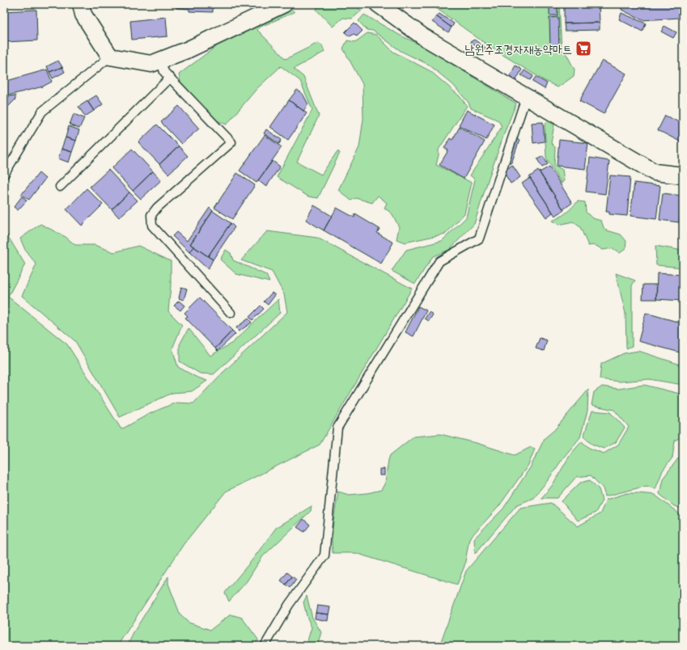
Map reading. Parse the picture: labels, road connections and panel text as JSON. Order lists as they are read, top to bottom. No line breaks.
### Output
{"places":{"supermarket":["남원주조경자재농약마트"]}}
